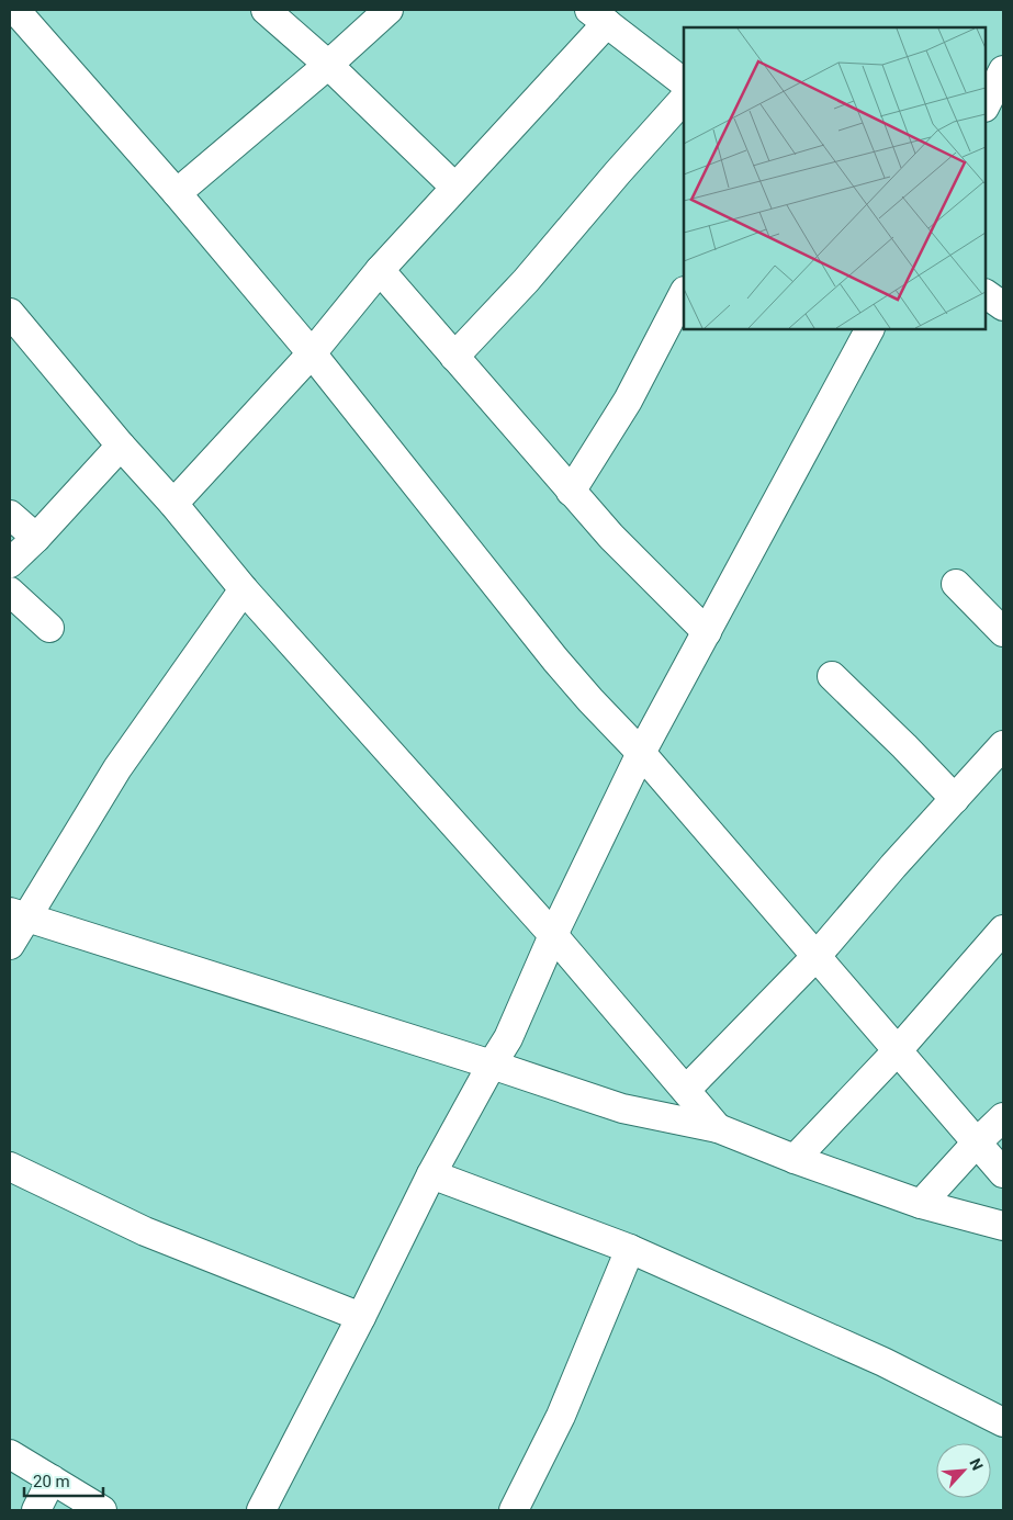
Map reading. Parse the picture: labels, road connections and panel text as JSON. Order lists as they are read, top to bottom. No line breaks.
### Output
{"scale_bar":"20 m","north":"top right"}
